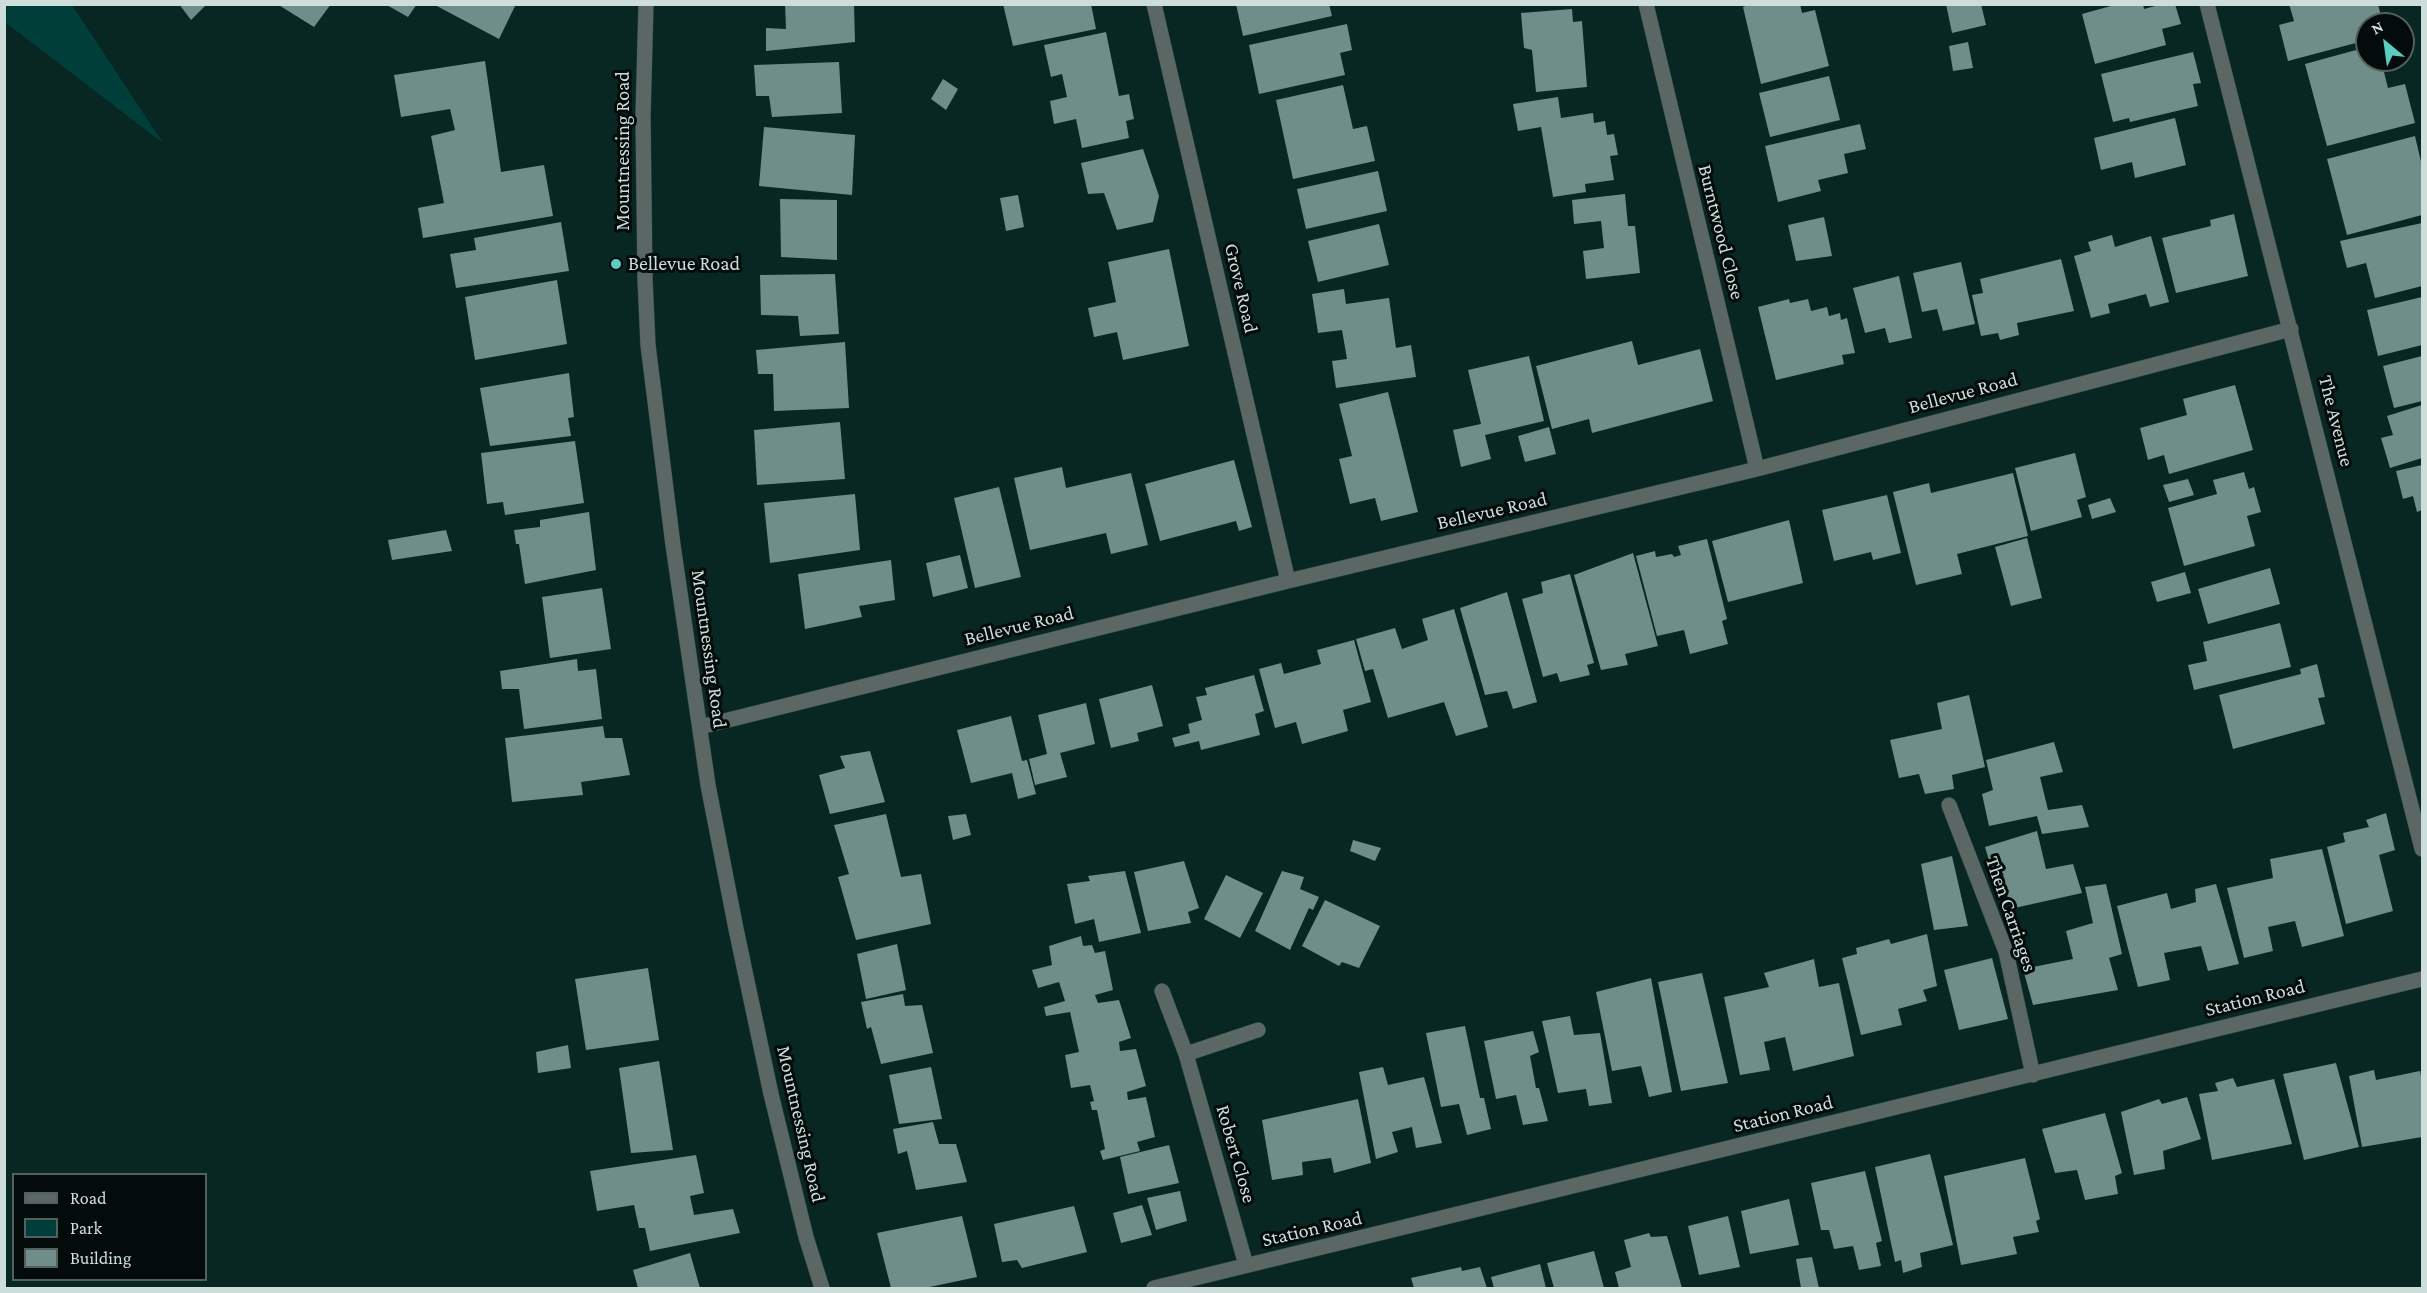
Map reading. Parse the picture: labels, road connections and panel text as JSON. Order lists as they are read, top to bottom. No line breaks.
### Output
{"streets":{"street":["Mountnessing Road","Burntwood Close","Grove Road","Bellevue Road","The Avenue","Then Carriages","Station Road","Robert Close"]},"crossings":[["Mountnessing Road","Bellevue Road"],["Burntwood Close","Bellevue Road"],["Grove Road","Bellevue Road"],["Bellevue Road","The Avenue"],["Then Carriages","Station Road"],["Station Road","Robert Close"]],"places":["Bellevue Road"],"legend":["Road","Park","Building"],"north":"top left"}
